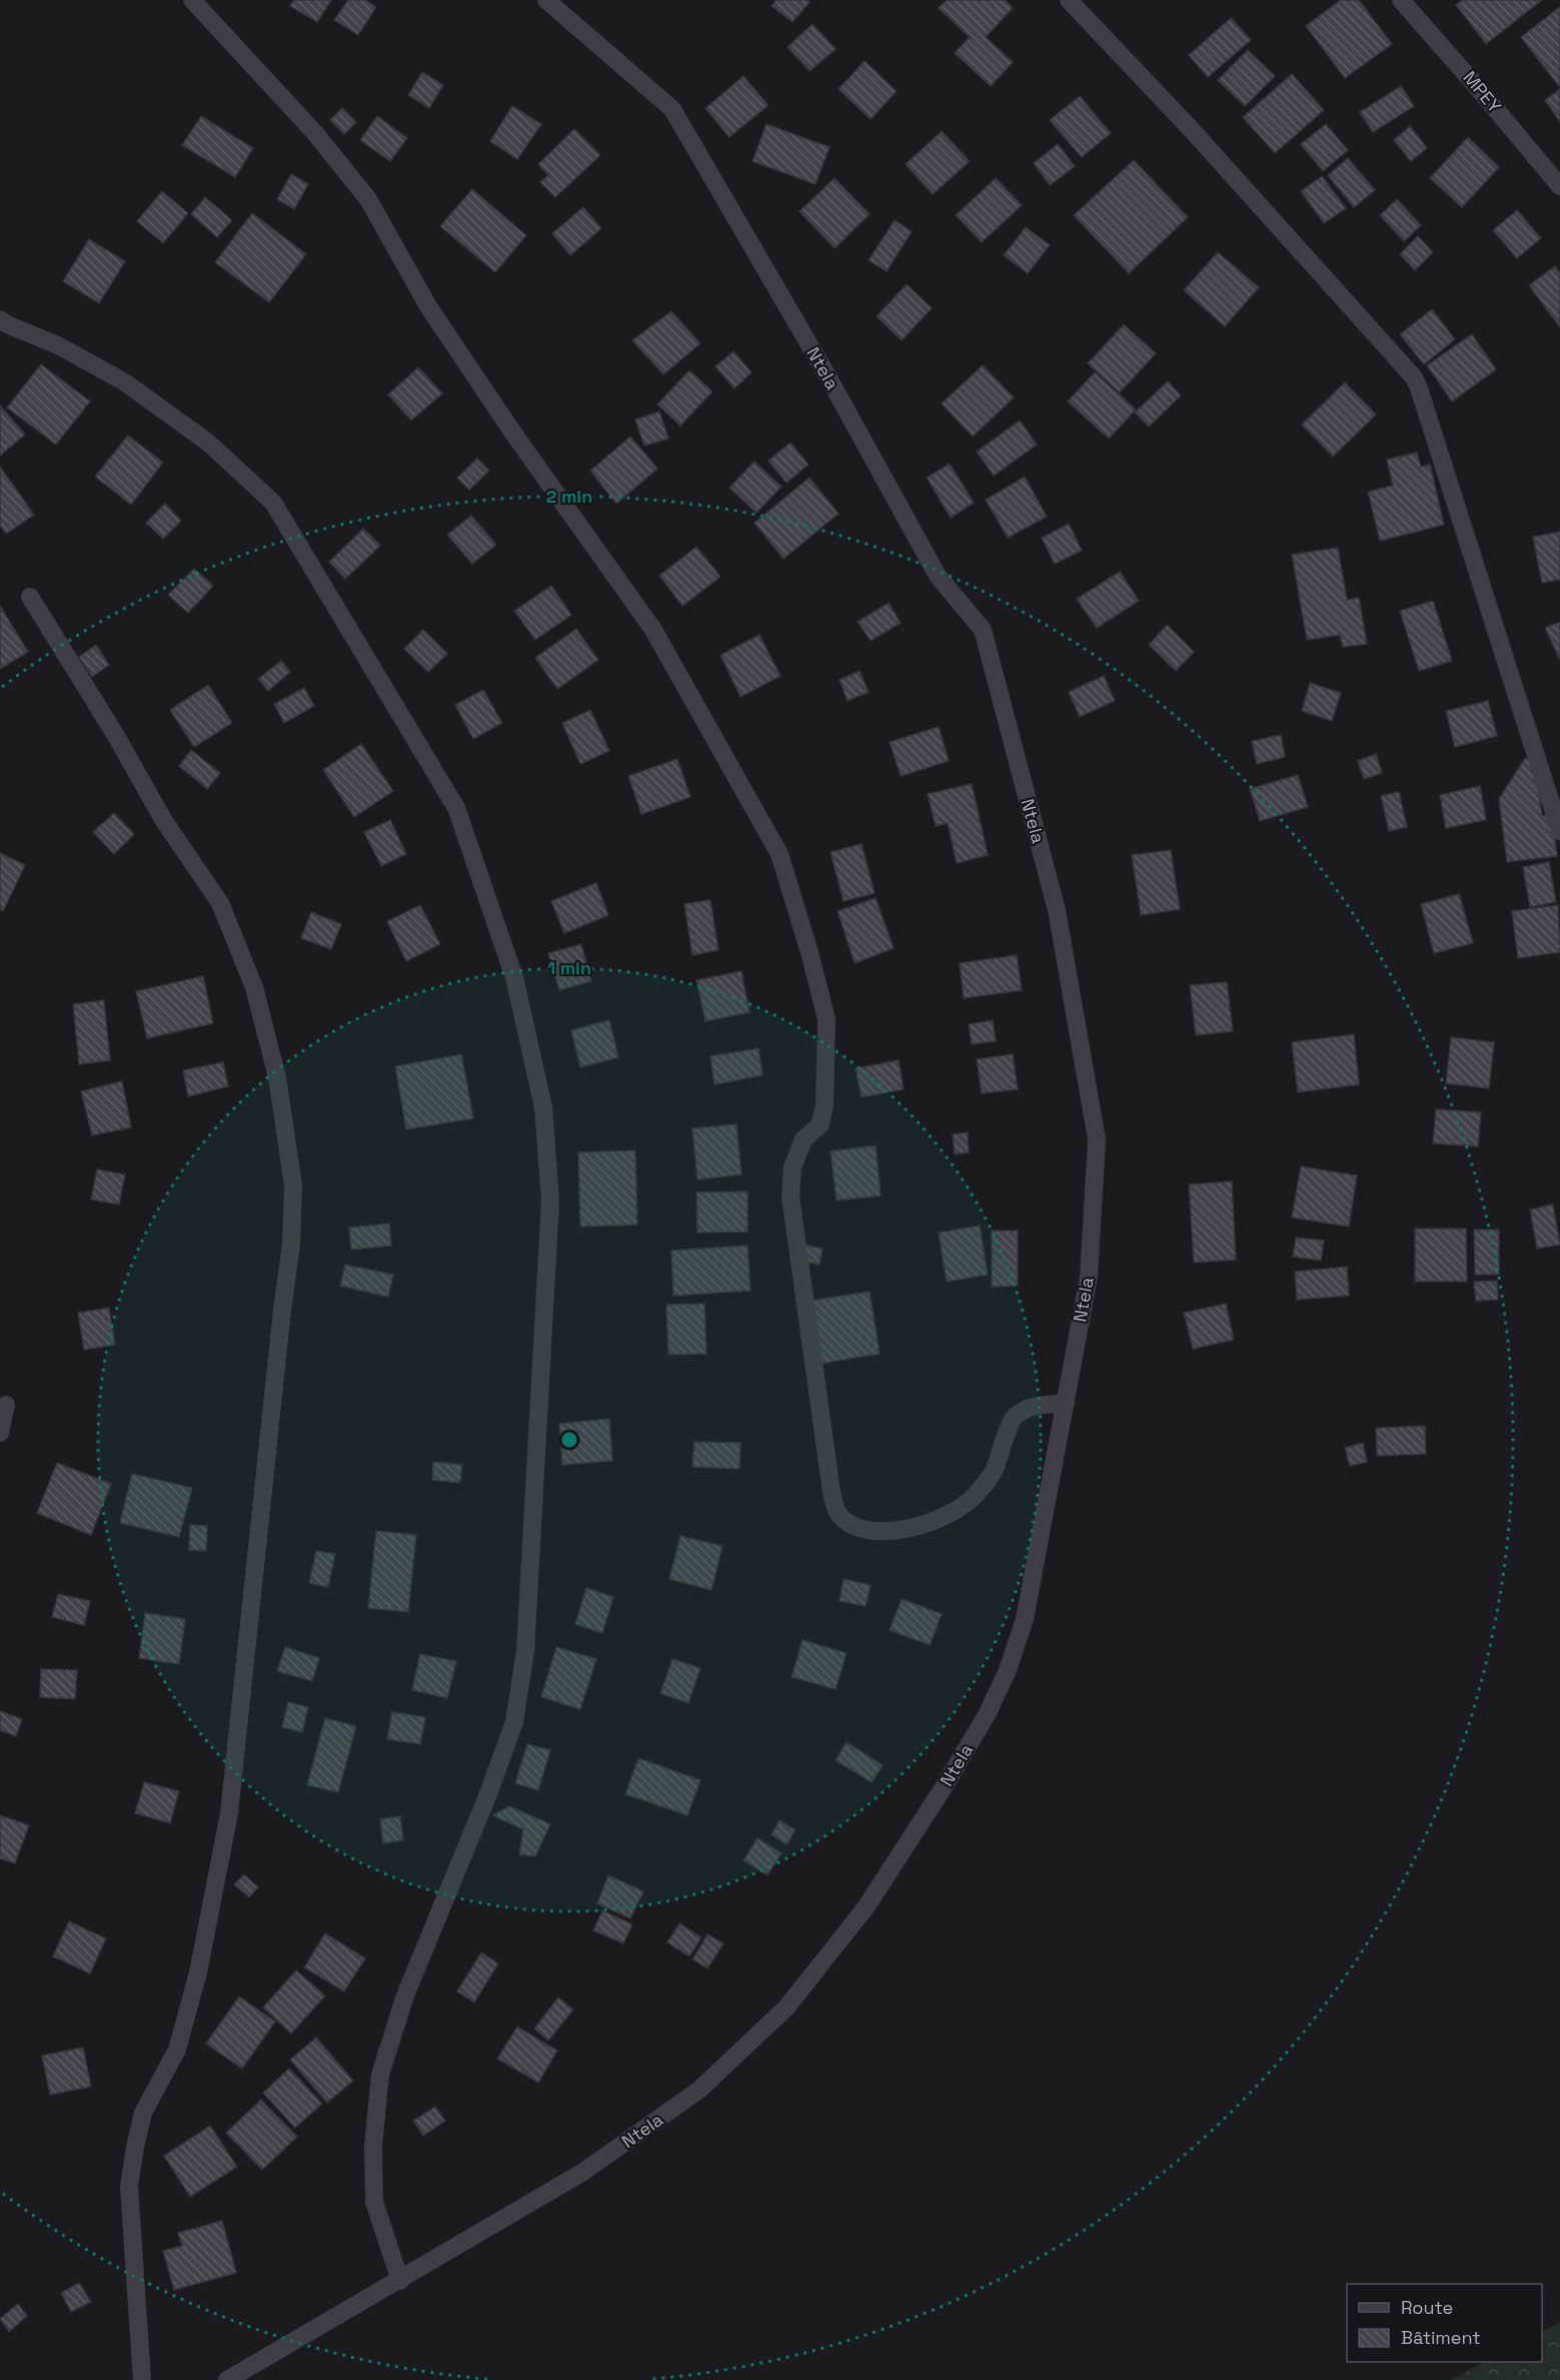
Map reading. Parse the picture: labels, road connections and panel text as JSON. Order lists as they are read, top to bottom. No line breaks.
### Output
{"streets":{"street":["MPEY","Ntela"]},"legend":["Route","Bâtiment"],"rings":["2 min","1 min"]}
